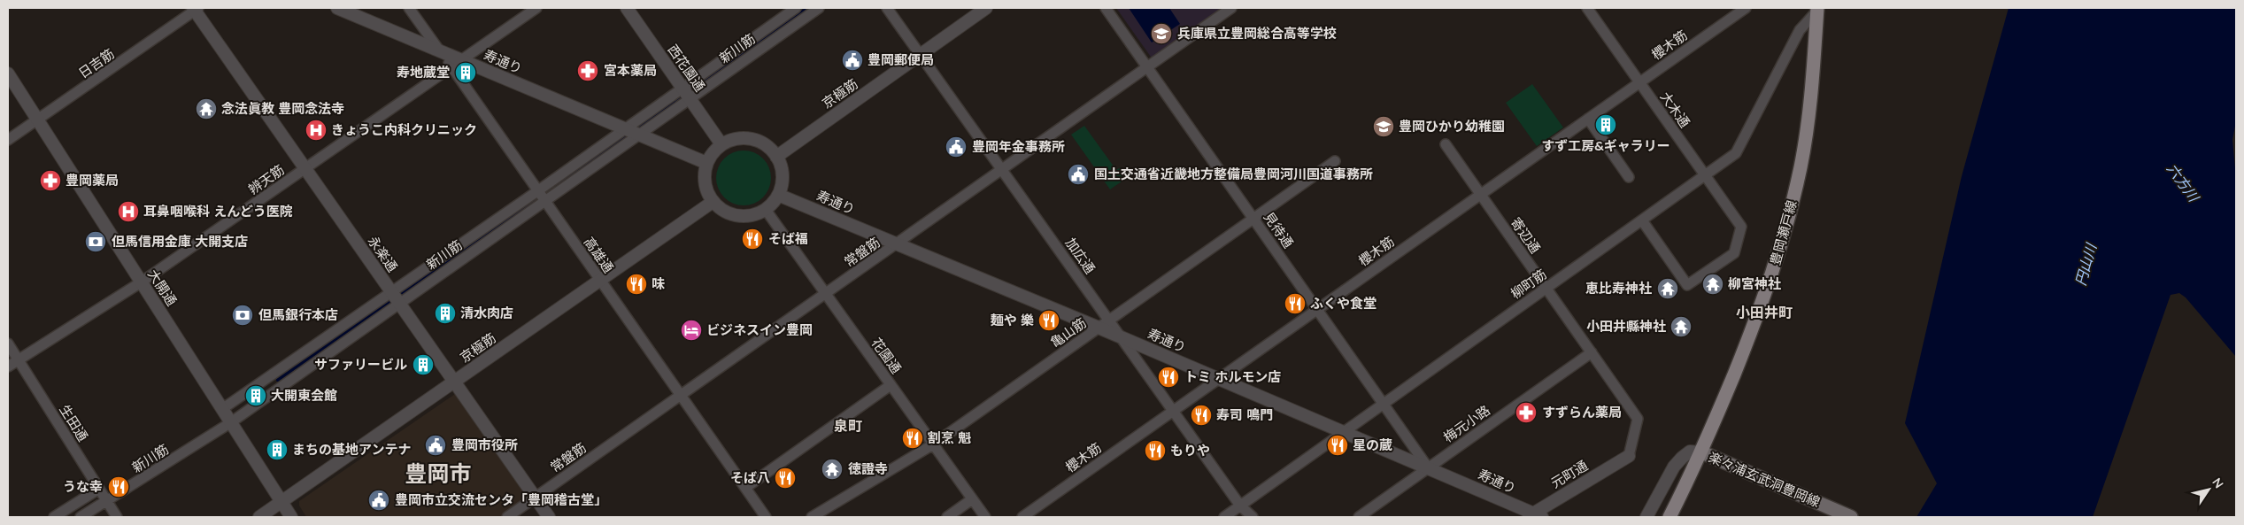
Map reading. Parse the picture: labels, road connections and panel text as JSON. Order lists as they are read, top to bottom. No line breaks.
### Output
{"streets":{"main road":["豊岡瀬戸線","楽々浦玄武洞豊岡線"],"street":["櫻木筋","新川筋","寿通り","日吉筋","西花園通","京極筋","大木通","辨天筋","見待通","寄辺通","常盤筋","永楽通","高雄通","加広通","柳町筋","大開通","亀山筋","花園通","生田通","梅元小路","元町通"]},"crossings":[["櫻木筋","寿通り"],["櫻木筋","大木通"],["櫻木筋","見待通"],["櫻木筋","寄辺通"],["櫻木筋","加広通"],["新川筋","寿通り"],["新川筋","西花園通"],["新川筋","永楽通"],["新川筋","高雄通"],["新川筋","大開通"],["新川筋","生田通"],["寿通り","西花園通"],["寿通り","京極筋"],["寿通り","辨天筋"],["寿通り","見待通"],["寿通り","常盤筋"],["寿通り","高雄通"],["寿通り","加広通"],["寿通り","柳町筋"],["寿通り","亀山筋"],["寿通り","花園通"],["寿通り","梅元小路"],["寿通り","元町通"],["日吉筋","永楽通"],["日吉筋","大開通"],["西花園通","京極筋"],["西花園通","花園通"],["京極筋","永楽通"],["京極筋","高雄通"],["京極筋","加広通"],["京極筋","大開通"],["京極筋","花園通"],["大木通","柳町筋"],["辨天筋","永楽通"],["辨天筋","高雄通"],["辨天筋","大開通"],["辨天筋","生田通"],["見待通","常盤筋"],["見待通","柳町筋"],["見待通","亀山筋"],["見待通","梅元小路"],["豊岡瀬戸線","柳町筋"],["豊岡瀬戸線","楽々浦玄武洞豊岡線"],["寄辺通","柳町筋"],["寄辺通","梅元小路"],["寄辺通","元町通"],["常盤筋","永楽通"],["常盤筋","高雄通"],["常盤筋","加広通"],["常盤筋","花園通"],["加広通","柳町筋"],["加広通","亀山筋"],["亀山筋","花園通"]],"districts":["小田井町","泉町","豊岡市"],"water":["六方川","円山川"],"places":{"school or university":["兵庫県立豊岡総合高等学校","豊岡ひかり幼稚園"],"public building":["豊岡郵便局","豊岡年金事務所","国土交通省近畿地方整備局豊岡河川国道事務所","豊岡市役所","豊岡市立交流センタ「豊岡稽古堂」"],"pharmacy":["宮本薬局","豊岡薬局","すずらん薬局"],"building":["寿地蔵堂","すず工房&ギャラリー","清水肉店","サファリービル","大開東会館","まちの基地アンテナ"],"temple":["念法眞教 豊岡念法寺","柳宮神社","恵比寿神社","小田井縣神社","徳證寺"],"hospital":["きょうこ内科クリニック","耳鼻咽喉科 えんどう医院"],"restaurant":["そば福","味","ふくや食堂","麺や 樂","トミ ホルモン店","寿司 鳴門","割烹 魁","星の蔵","もりや","そば八","うな幸"],"bank":["但馬信用金庫 大開支店","但馬銀行本店"],"hotel":["ビジネスイン豊岡"]},"north":"top right"}
